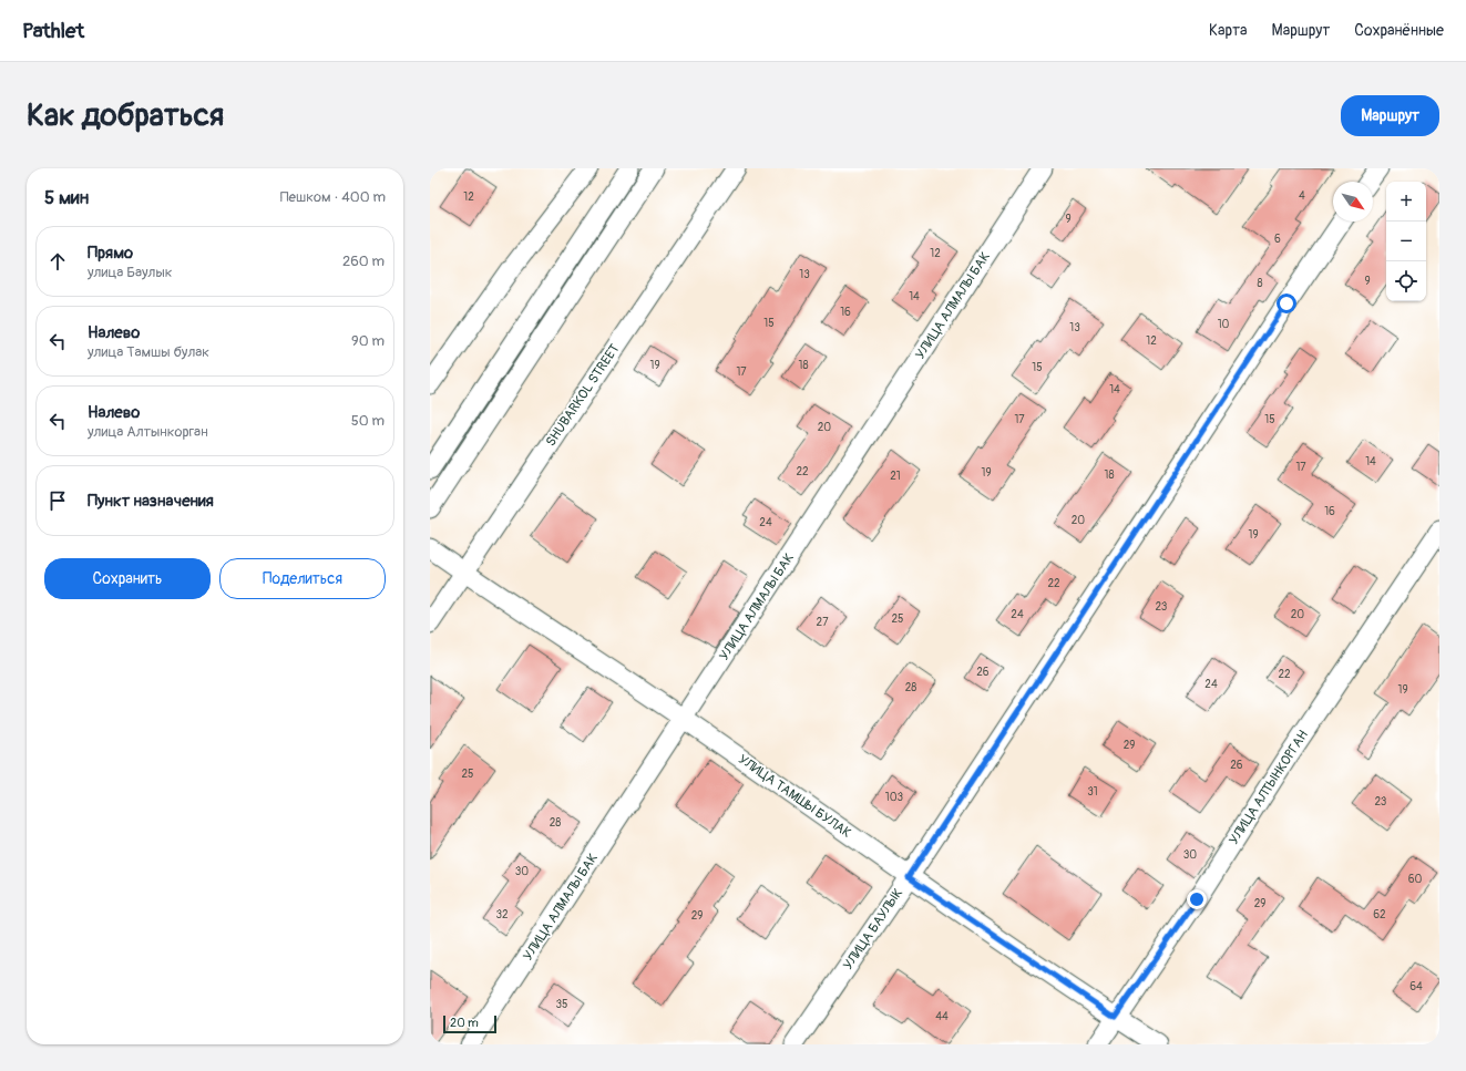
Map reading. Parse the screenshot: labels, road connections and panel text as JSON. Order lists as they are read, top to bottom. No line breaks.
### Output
{"streets":{"street":["УЛИЦА АЛМАЛЫ БАК","SHUBARKOL STREET","УЛИЦА АЛТЫНКОРГАН","УЛИЦА ТАМШЫ БУЛАК","УЛИЦА БАУЛЫК"]},"crossings":[["УЛИЦА АЛМАЛЫ БАК","УЛИЦА ТАМШЫ БУЛАК"],["SHUBARKOL STREET","УЛИЦА ТАМШЫ БУЛАК"],["УЛИЦА АЛТЫНКОРГАН","УЛИЦА ТАМШЫ БУЛАК"],["УЛИЦА ТАМШЫ БУЛАК","УЛИЦА БАУЛЫК"]],"house_numbers":["4","12","9","6","12","13","9","8","14","16","15","10","13","12","19","18","15","17","14","17","15","20","14","17","22","19","18","21","16","20","24","19","22","23","24","20","25","27","26","22","24","28","19","29","26","25","31","103","23","28","30","30","60","29","32","62","29","64","35","44"],"scale_bar":"20 m","north":"bottom right","page":{"header":"Pathlet","nav":["Карта","Маршрут","Сохранённые"],"buttons":["Маршрут",["Сохранить","Поделиться"]],"title":"Как добраться","heading":["5 мин","Пешком · 400 m"],"map_buttons":["+","−"],"list":[["Прямо","улица Баулык","260 m"],["Налево","улица Тамшы булак","90 m"],["Налево","улица Алтынкорган","50 m"],"Пункт назначения"],"scale":"20 m"}}
